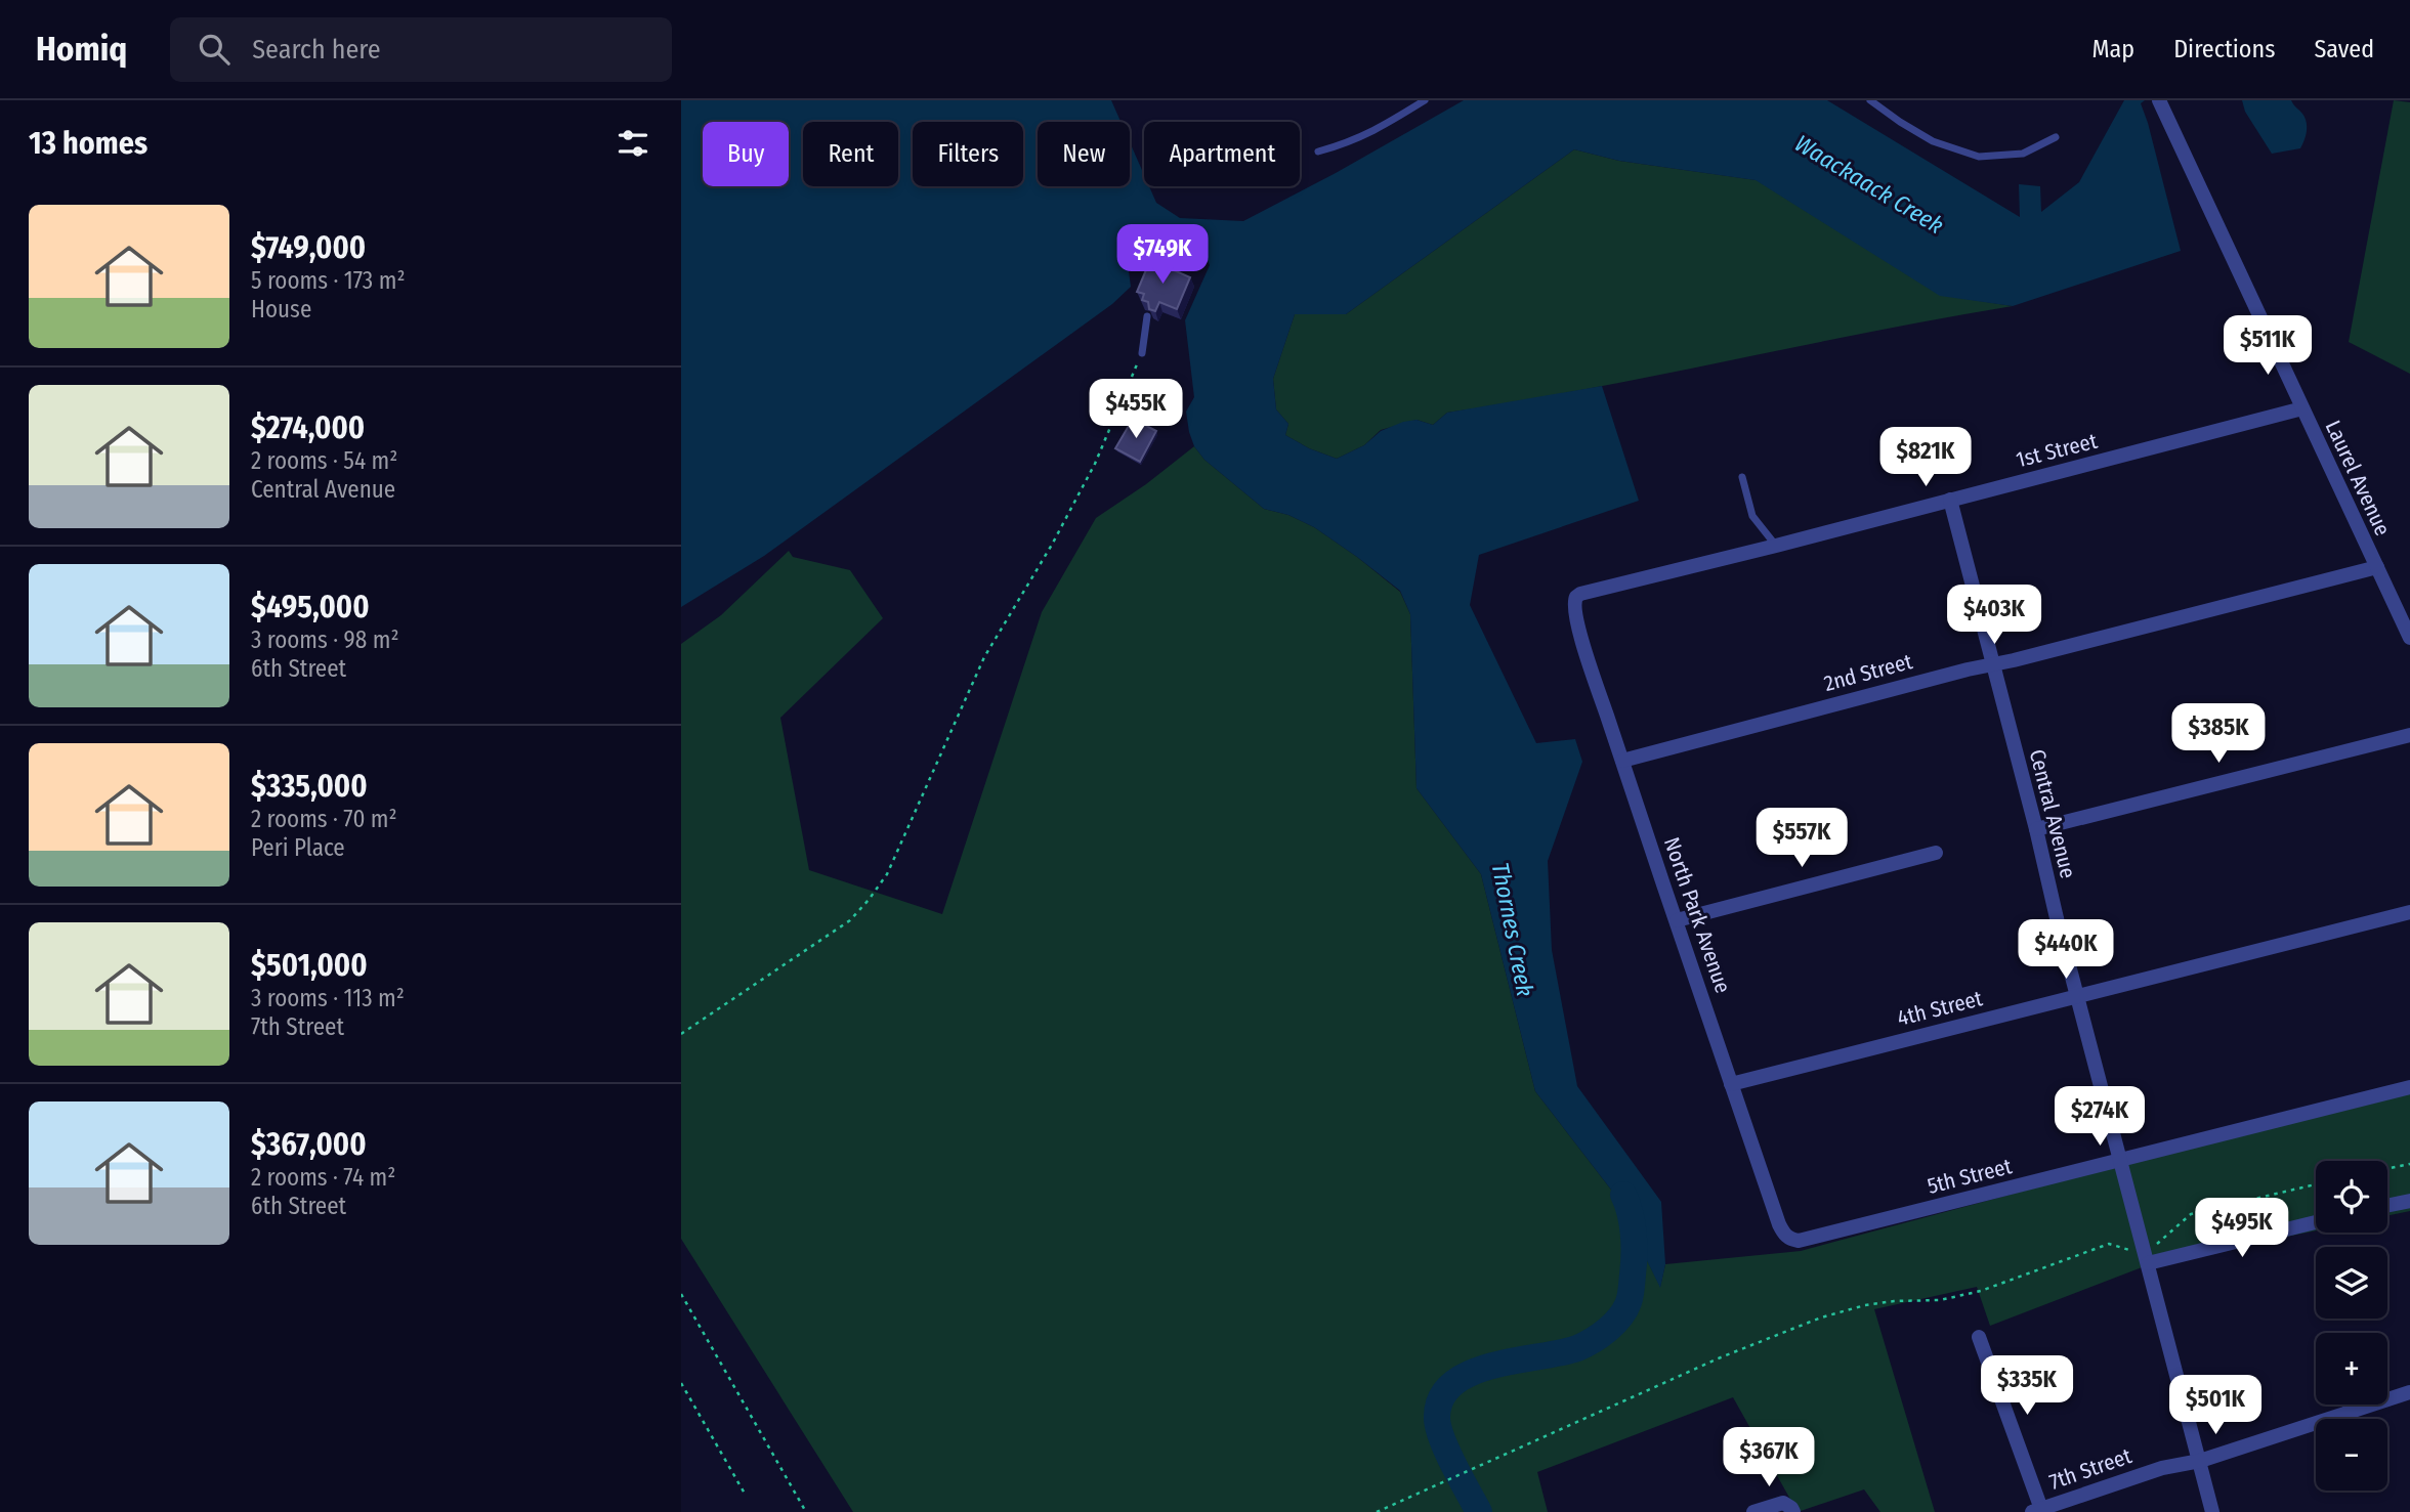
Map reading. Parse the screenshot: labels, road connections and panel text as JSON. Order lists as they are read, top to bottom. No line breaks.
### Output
{"streets":{"street":["1st Street","Laurel Avenue","2nd Street","Central Avenue","North Park Avenue","4th Street","5th Street","7th Street"]},"crossings":[["1st Street","Laurel Avenue"],["1st Street","Central Avenue"],["1st Street","North Park Avenue"],["Laurel Avenue","2nd Street"],["2nd Street","Central Avenue"],["2nd Street","North Park Avenue"],["Central Avenue","4th Street"],["Central Avenue","5th Street"],["Central Avenue","7th Street"],["North Park Avenue","4th Street"],["North Park Avenue","5th Street"]],"water":["Waackaack Creek","Thornes Creek"],"page":{"header":"Homiq","search":"Search here","nav":["Map","Directions","Saved"],"heading":"13 homes","chip":["Buy","Rent","Filters","New","Apartment"],"list":[{"name":"$749,000","note":"5 rooms · 173 m² · House"},{"name":"$274,000","note":"2 rooms · 54 m² · Central Avenue"},{"name":"$495,000","note":"3 rooms · 98 m² · 6th Street"},{"name":"$335,000","note":"2 rooms · 70 m² · Peri Place"},{"name":"$501,000","note":"3 rooms · 113 m² · 7th Street"},{"name":"$367,000","note":"2 rooms · 74 m² · 6th Street"}],"price":["$749K","$511K","$455K","$821K","$403K","$385K","$557K","$440K","$274K","$495K","$335K","$501K","$367K"],"map_buttons":["+","−"]}}
